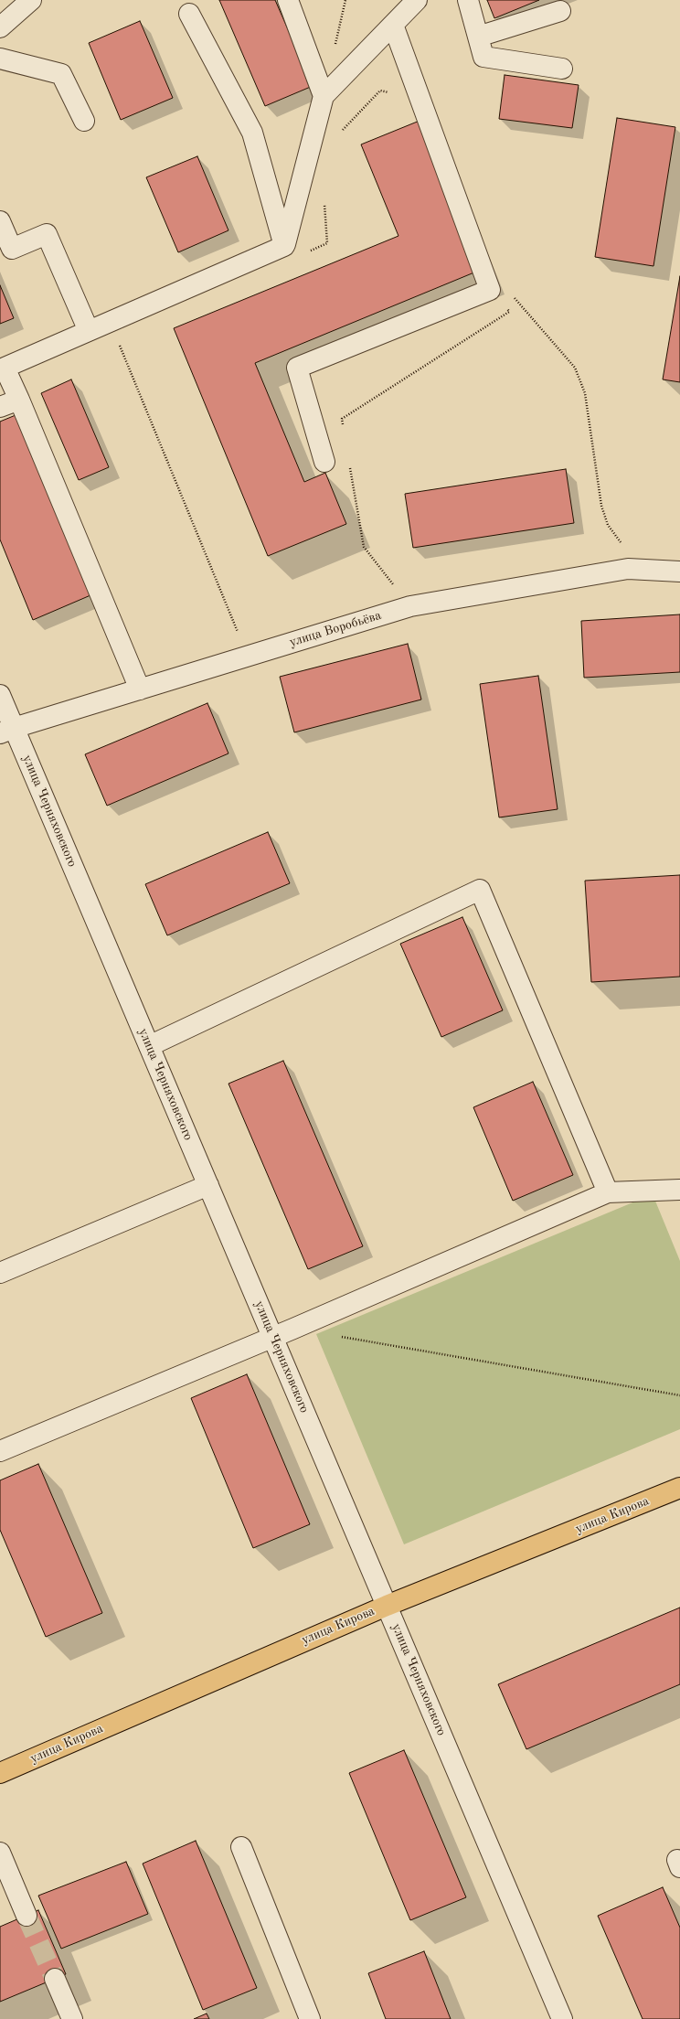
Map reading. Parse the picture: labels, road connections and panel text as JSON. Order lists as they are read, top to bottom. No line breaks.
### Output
{"streets":{"main road":["улица Кирова"],"street":["улица Воробьёва","улица Черняховского"]},"crossings":[["улица Воробьёва","улица Черняховского"],["улица Черняховского","улица Кирова"]]}
